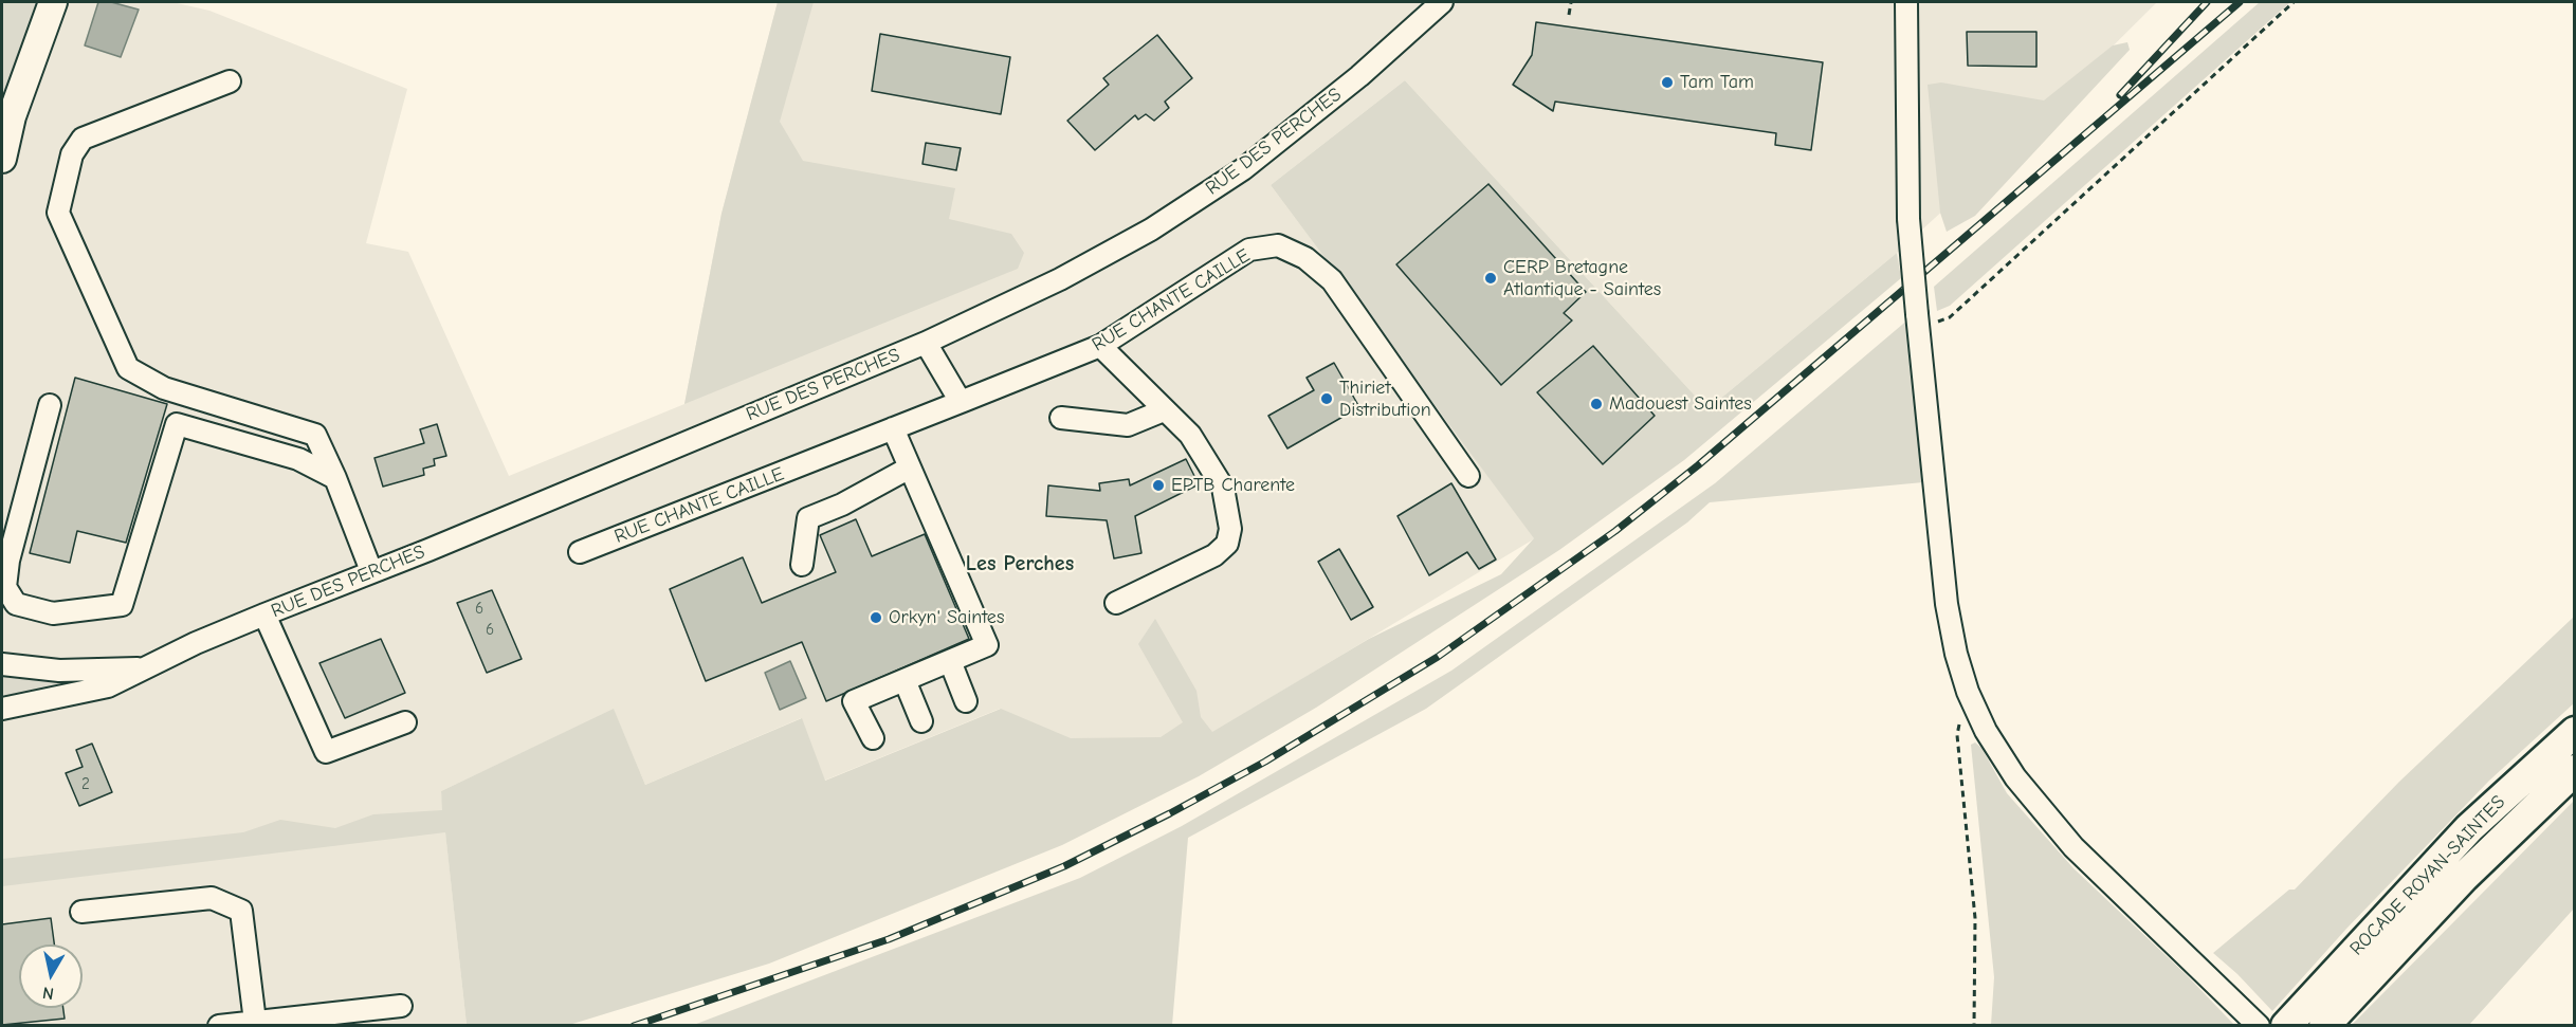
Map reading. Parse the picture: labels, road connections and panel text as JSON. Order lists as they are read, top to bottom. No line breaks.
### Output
{"streets":{"highway":["ROCADE ROYAN-SAINTES"],"street":["RUE DES PERCHES","RUE CHANTE CAILLE"]},"districts":["Les Perches"],"places":["Tam Tam","CERP Bretagne Atlantique - Saintes","Thiriet Distribution","Madouest Saintes","EPTB Charente","Orkyn' Saintes"],"house_numbers":["6","6","2"],"north":"bottom"}
